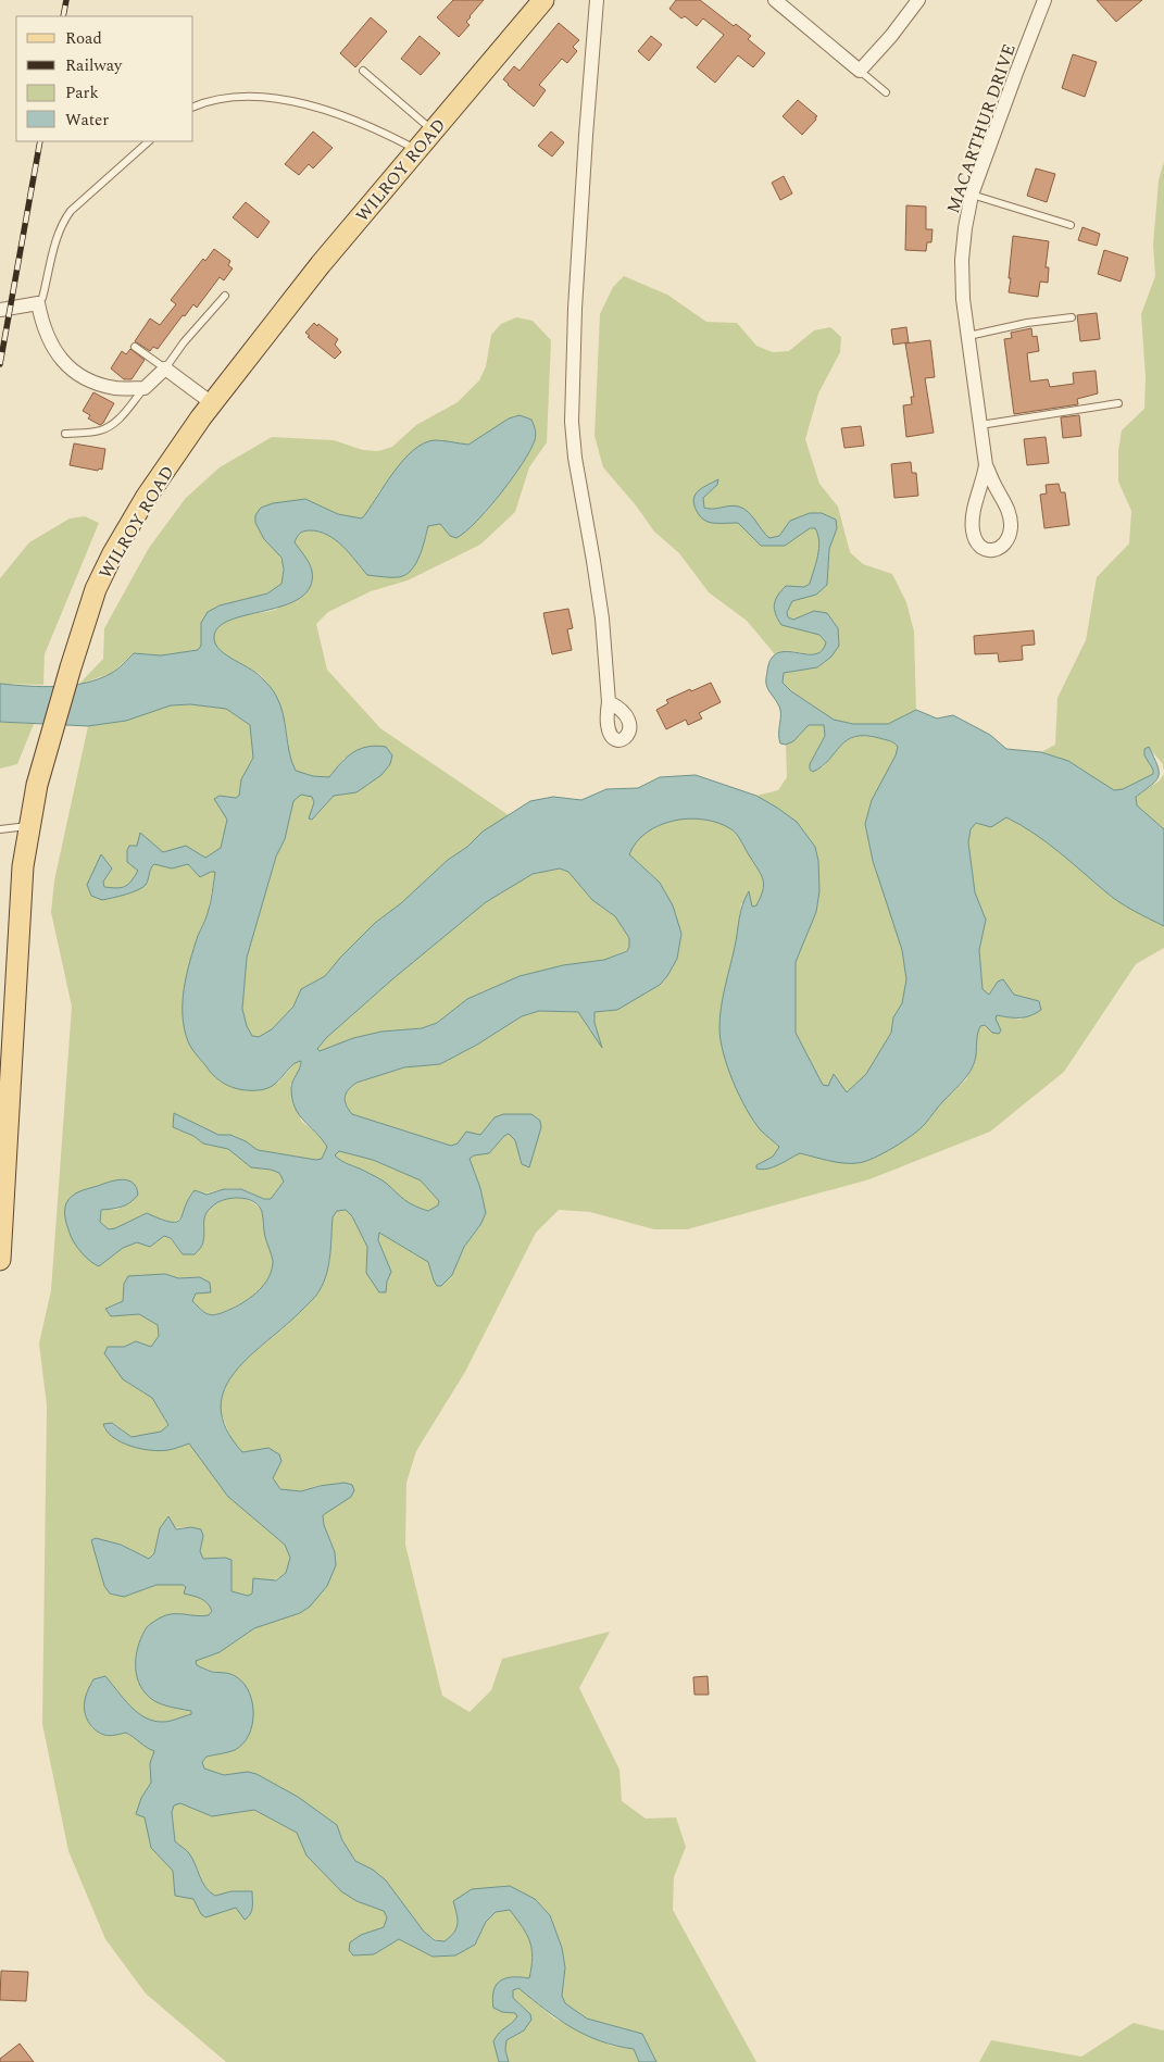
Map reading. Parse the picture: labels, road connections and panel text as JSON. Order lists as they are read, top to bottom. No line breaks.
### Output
{"streets":{"main road":["WILROY ROAD"],"street":["MACARTHUR DRIVE"]},"legend":["Road","Railway","Park","Water"]}
